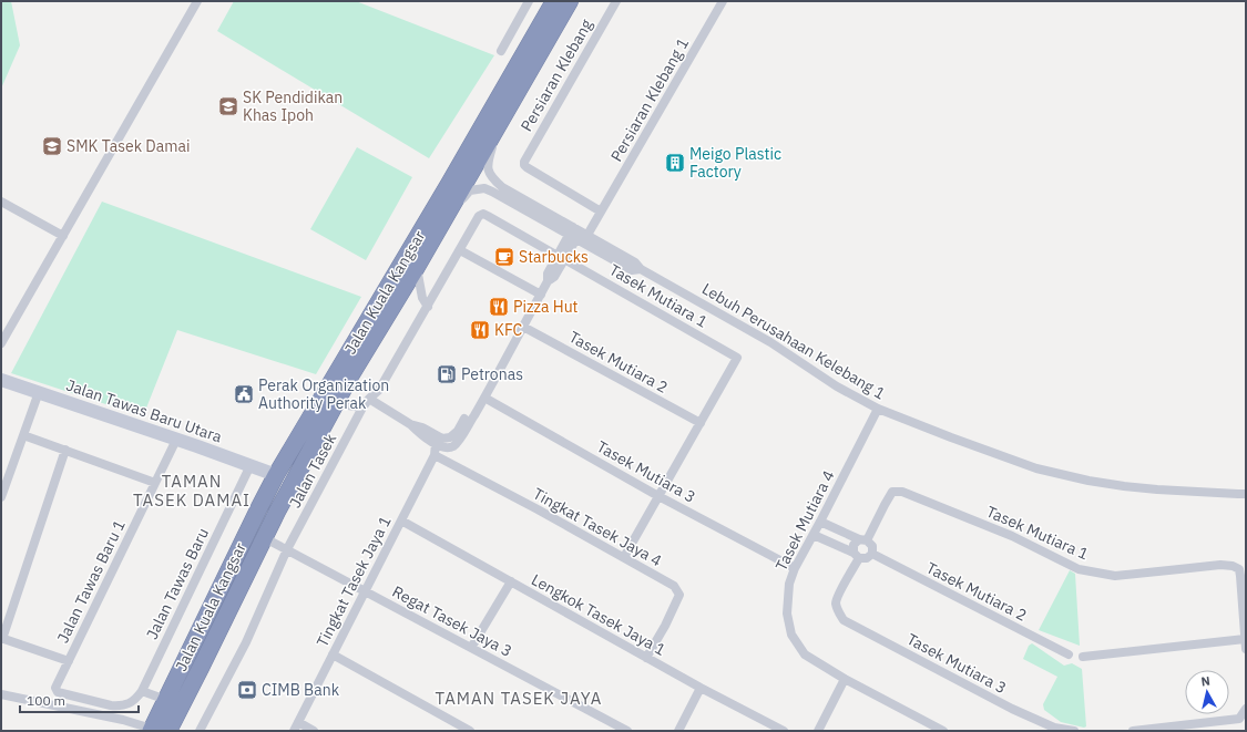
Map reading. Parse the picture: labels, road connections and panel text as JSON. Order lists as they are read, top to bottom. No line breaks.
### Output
{"streets":{"highway":["Jalan Kuala Kangsar"],"street":["Persiaran Klebang","Persiaran Klebang 1","Tasek Mutiara 1","Lebuh Perusahaan Kelebang 1","Tasek Mutiara 2","Jalan Tawas Baru Utara","Jalan Tasek","Tasek Mutiara 3","Tasek Mutiara 4","Tingkat Tasek Jaya 4","Jalan Tawas Baru 1","Tingkat Tasek Jaya 1","Jalan Tawas Baru","Lengkok Tasek Jaya 1","Regat Tasek Jaya 3"]},"crossings":[["Persiaran Klebang","Persiaran Klebang 1"],["Persiaran Klebang 1","Tasek Mutiara 1"],["Persiaran Klebang 1","Lebuh Perusahaan Kelebang 1"],["Jalan Kuala Kangsar","Lebuh Perusahaan Kelebang 1"],["Jalan Kuala Kangsar","Jalan Tawas Baru Utara"],["Jalan Kuala Kangsar","Regat Tasek Jaya 3"],["Tasek Mutiara 1","Tasek Mutiara 2"],["Tasek Mutiara 1","Jalan Tasek"],["Tasek Mutiara 1","Tasek Mutiara 3"],["Lebuh Perusahaan Kelebang 1","Tasek Mutiara 4"],["Tasek Mutiara 2","Tasek Mutiara 3"],["Jalan Tawas Baru Utara","Jalan Tawas Baru 1"],["Jalan Tawas Baru Utara","Jalan Tawas Baru"],["Jalan Tasek","Regat Tasek Jaya 3"],["Tasek Mutiara 3","Tasek Mutiara 4"],["Tingkat Tasek Jaya 4","Tingkat Tasek Jaya 1"],["Tingkat Tasek Jaya 4","Lengkok Tasek Jaya 1"],["Jalan Tawas Baru 1","Jalan Tawas Baru"],["Tingkat Tasek Jaya 1","Lengkok Tasek Jaya 1"],["Tingkat Tasek Jaya 1","Regat Tasek Jaya 3"]],"districts":["TAMAN TASEK DAMAI","TAMAN TASEK JAYA"],"places":{"school or university":["SK Pendidikan Khas Ipoh","SMK Tasek Damai"],"building":["Meigo Plastic Factory"],"cafe":["Starbucks"],"restaurant":["Pizza Hut","KFC"],"fuel station":["Petronas"],"public building":["Perak Organization Authority Perak"],"bank":["CIMB Bank"]},"scale_bar":"100 m","north":"top"}
